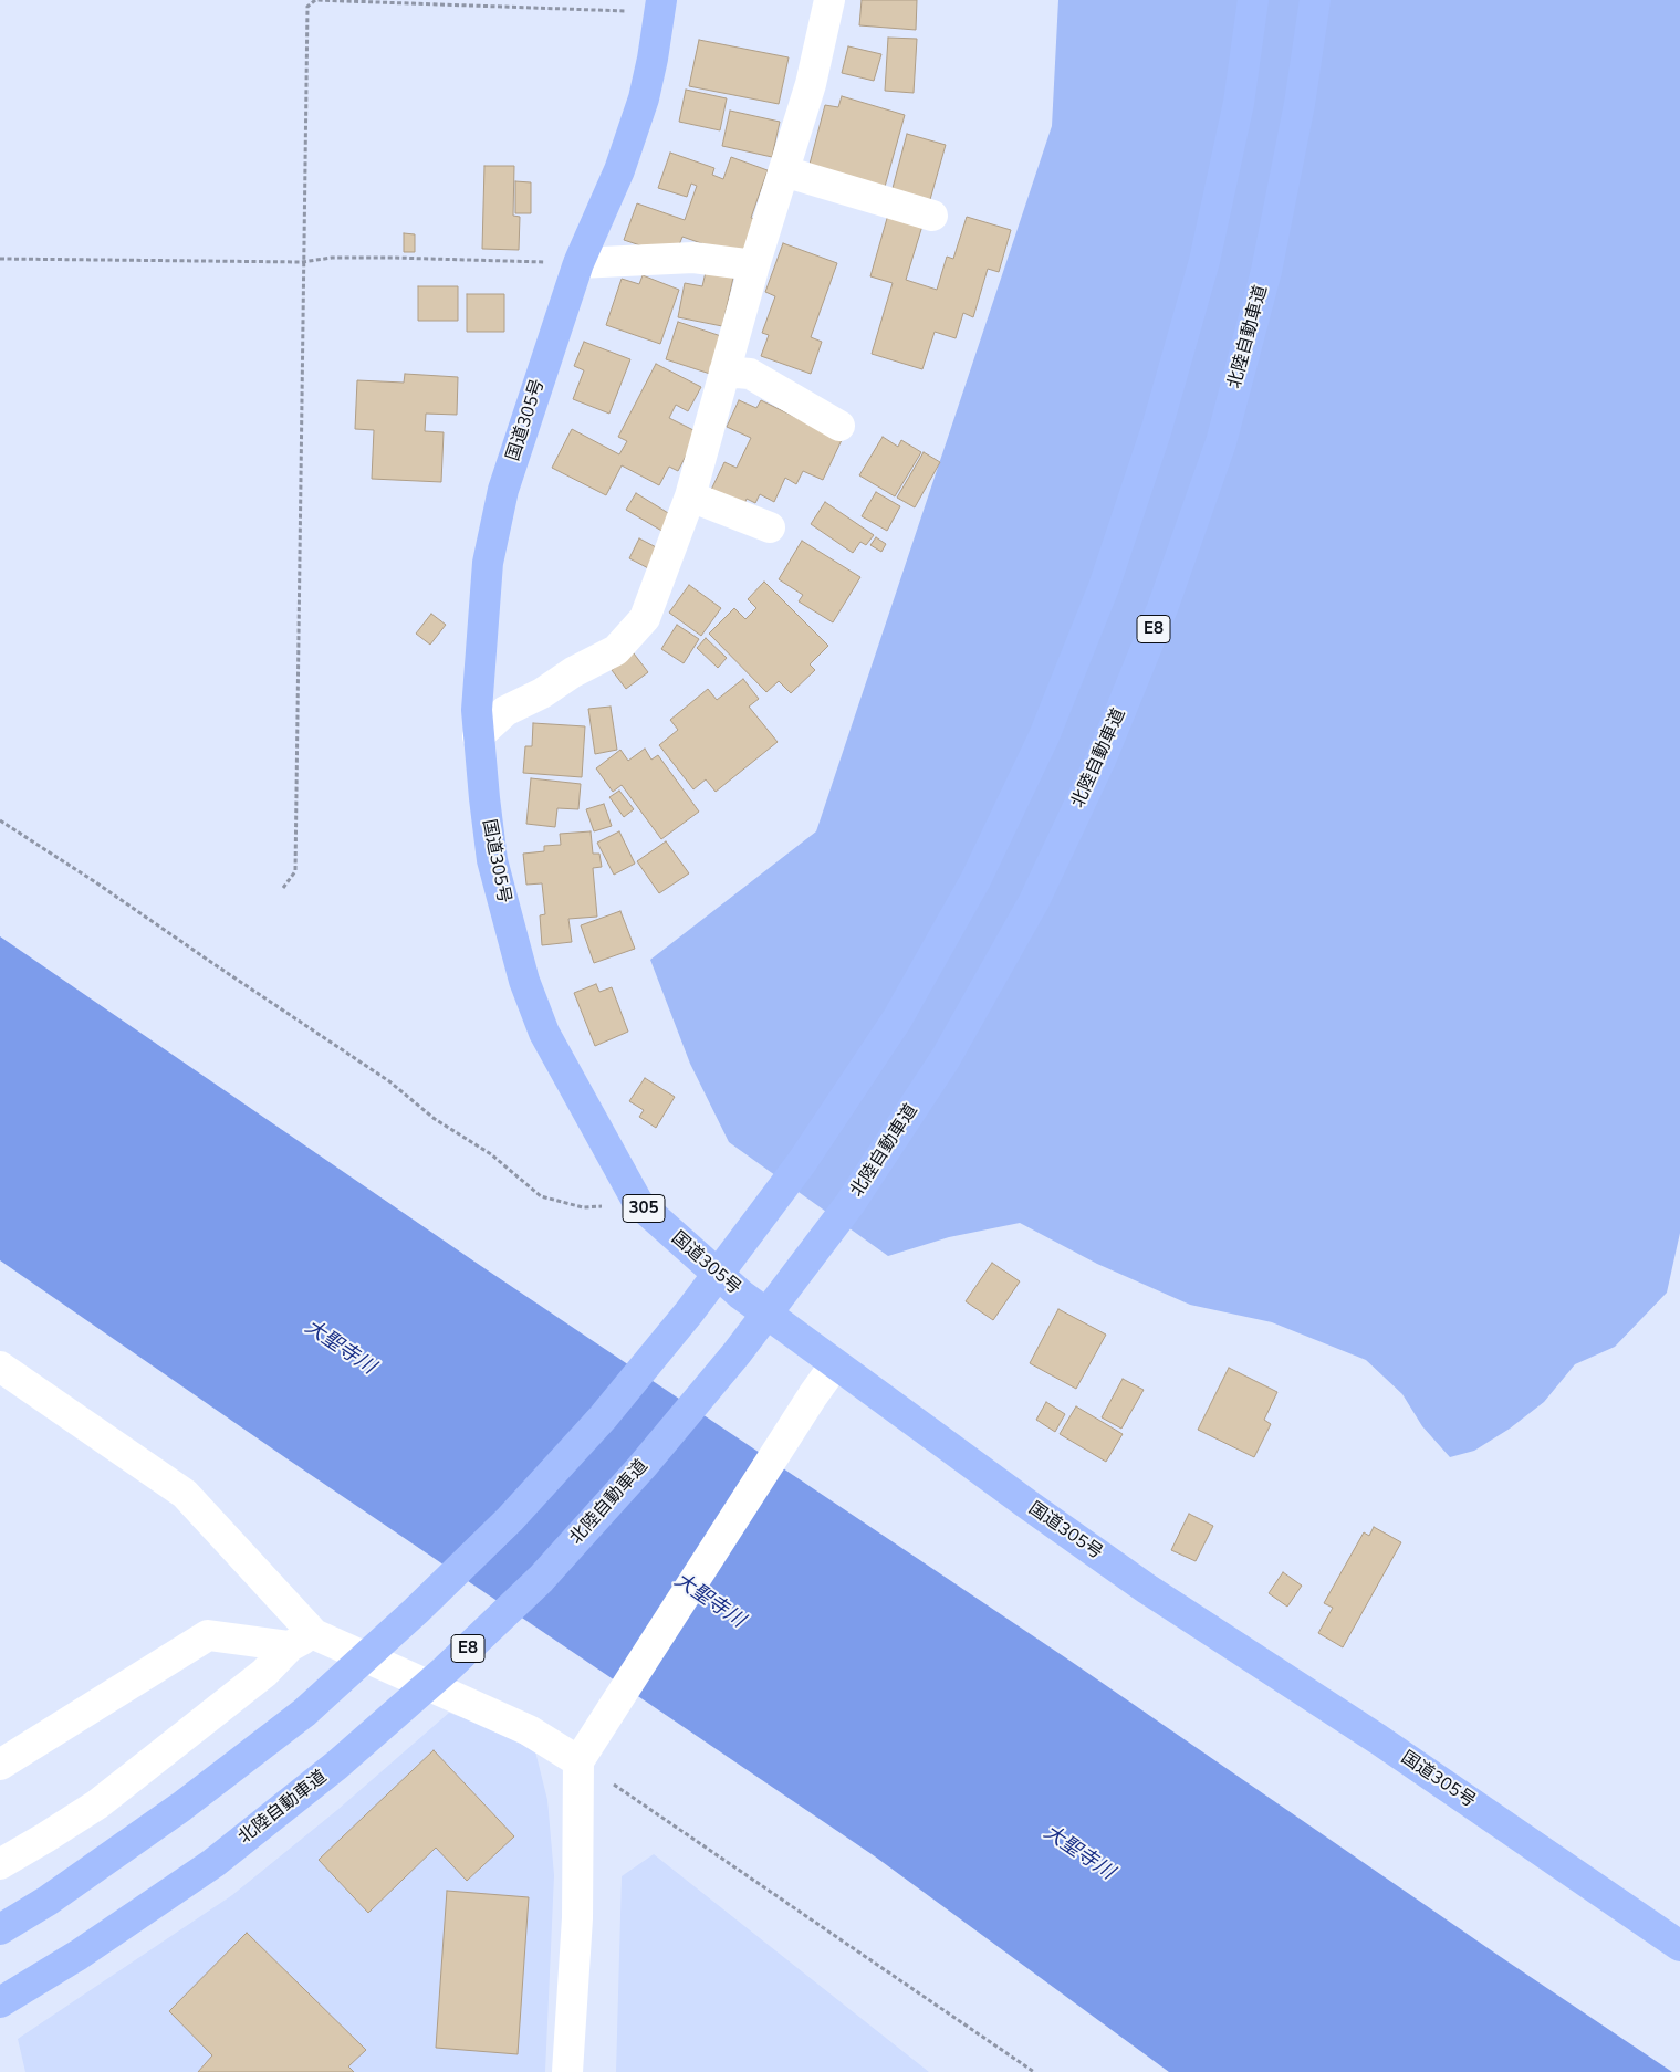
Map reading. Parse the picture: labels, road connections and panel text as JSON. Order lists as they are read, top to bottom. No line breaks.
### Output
{"streets":{"highway":["北陸自動車道","国道305号","E8","305"]},"water":["大聖寺川"]}
